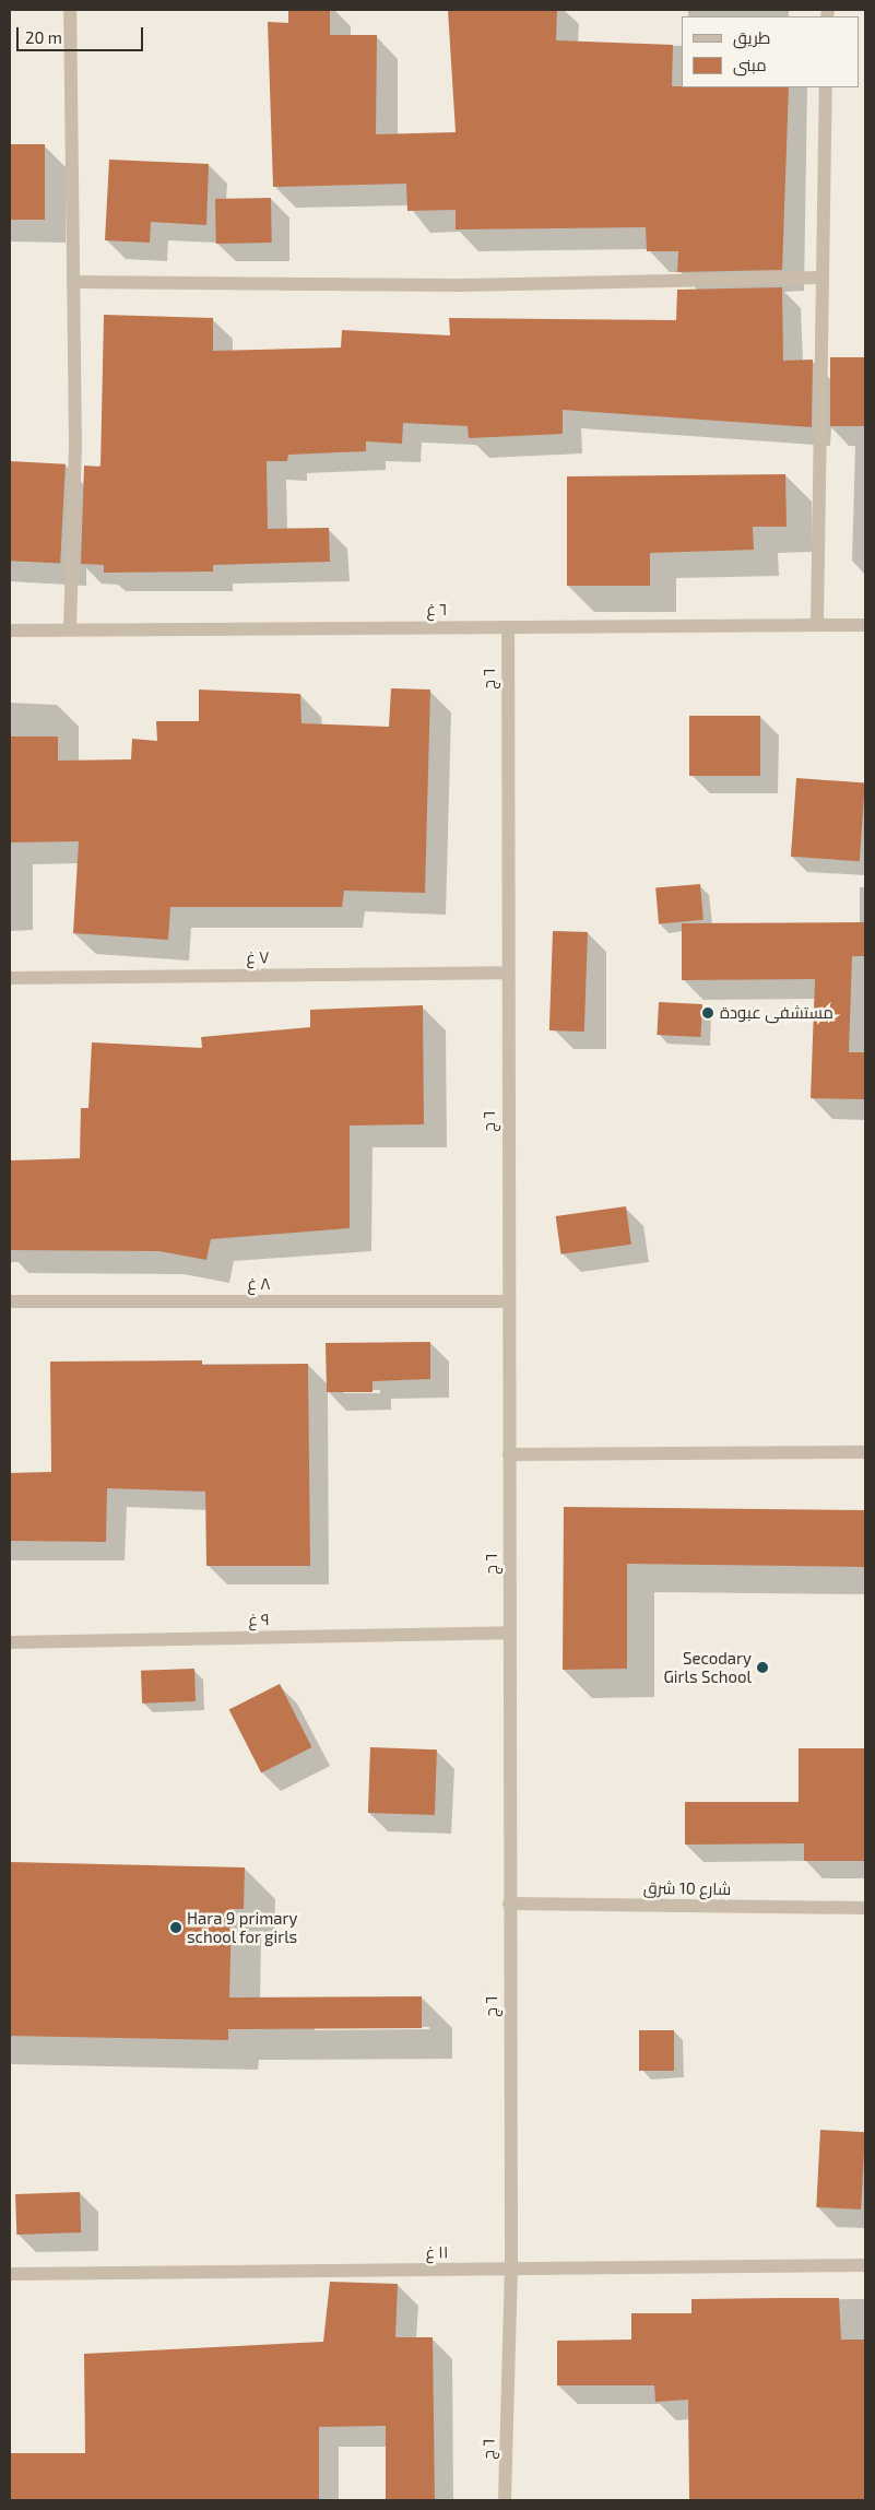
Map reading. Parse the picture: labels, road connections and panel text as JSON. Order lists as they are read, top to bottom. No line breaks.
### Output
{"streets":{"street":["٦ غ","٦ ج","٧ غ","٨ غ","٩ غ","شارع 10 شرق","١١ غ"]},"crossings":[["٦ غ","٦ ج"],["٦ ج","٧ غ"],["٦ ج","٨ غ"],["٦ ج","٩ غ"],["٦ ج","شارع 10 شرق"],["٦ ج","١١ غ"]],"places":["مستشفى عبودة","Secodary Girls School","Hara 9 primary school for girls"],"legend":["طريق","مبنى"],"scale_bar":"20 m"}
